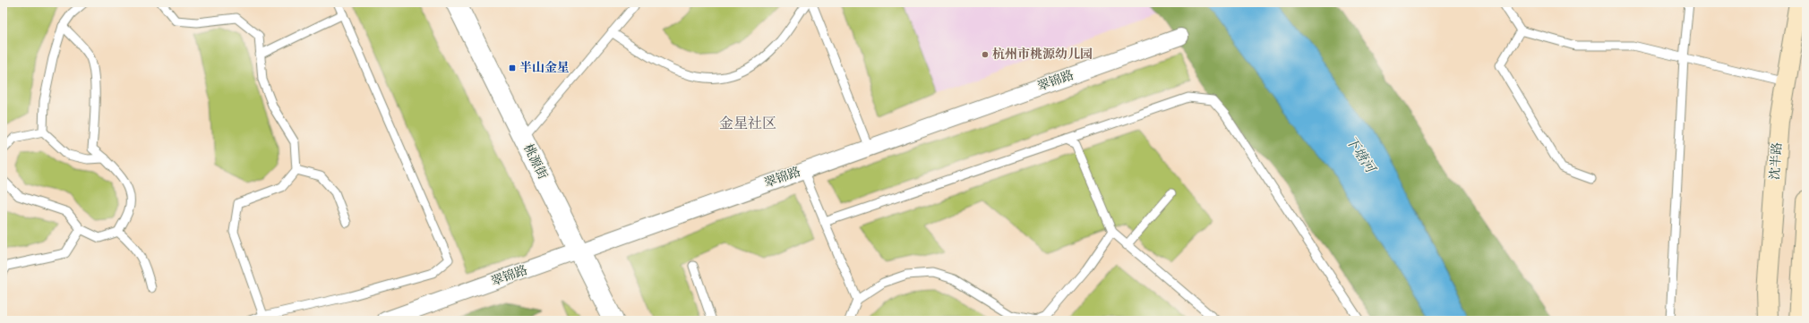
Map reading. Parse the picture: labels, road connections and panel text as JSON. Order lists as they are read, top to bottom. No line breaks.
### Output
{"streets":{"main road":["沈半路"],"street":["翠锦路","桃源街"]},"crossings":[["翠锦路","桃源街"]],"districts":["金星社区"],"water":["下塘河"],"places":{"other":["杭州市桃源幼儿园"],"transit":["半山金星"]}}
